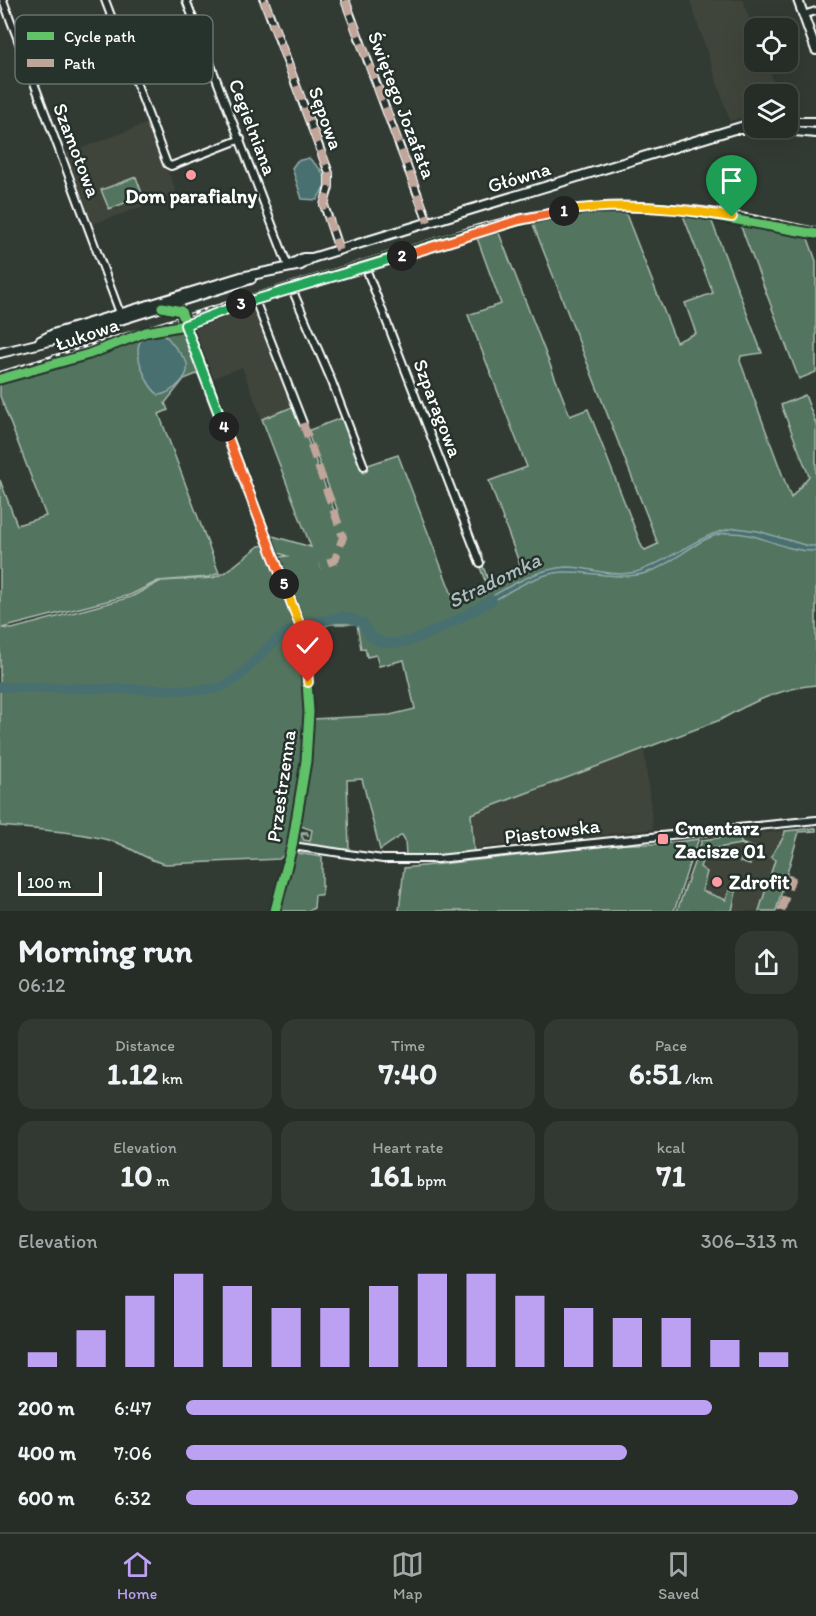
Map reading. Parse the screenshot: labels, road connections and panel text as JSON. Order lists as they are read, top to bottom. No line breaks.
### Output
{"streets":{"main road":["Główna"],"street":["Świętego Jozafata","Sępowa","Cegielniana","Szamotowa","Łukowa","Szparagowa","Przestrzenna","Piastowska"]},"crossings":[["Świętego Jozafata","Główna"],["Sępowa","Główna"],["Cegielniana","Główna"],["Szamotowa","Główna"],["Łukowa","Przestrzenna"],["Przestrzenna","Piastowska"]],"water":["Stradomka"],"places":{"other":["Dom parafialny","Zdrofit"],"transit":["Cmentarz Zacisze 01"]},"legend":["Cycle path","Path"],"scale_bar":"100 m","page":{"pins":["1","2","3","4","5"],"scale":"100 m","heading":["Morning run","06:12"],"stats":[["Distance","1.12 km"],["Time","7:40"],["Pace","6:51 /km"],["Elevation","10 m"],["Heart rate","161 bpm"],["kcal","71"]],"chart":["Elevation","306–313 m"],"list":[{"name":"200 m","note":"6:47"},{"name":"400 m","note":"7:06"},{"name":"600 m","note":"6:32"}],"tabs":["Home","Map","Saved"]}}
